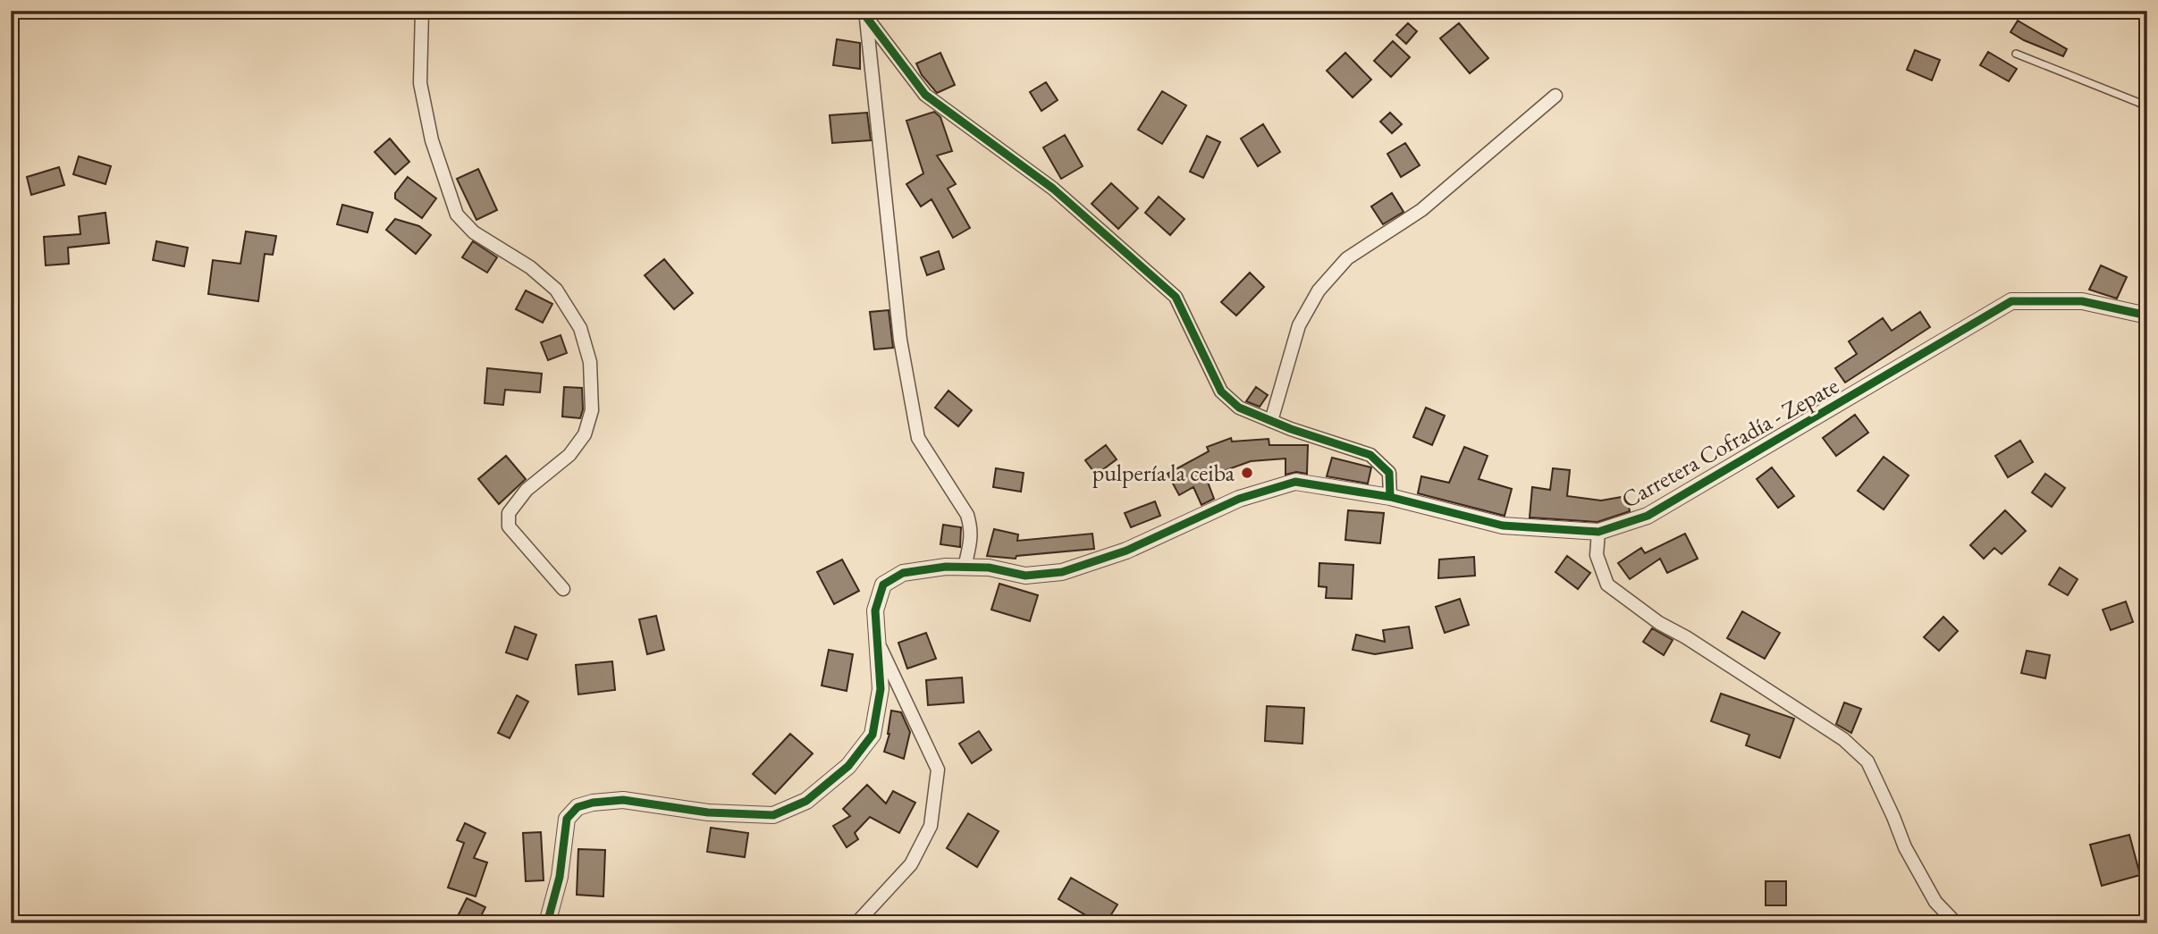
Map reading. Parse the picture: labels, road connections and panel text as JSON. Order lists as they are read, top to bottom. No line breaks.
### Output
{"streets":{"street":["Carretera Cofradía - Zepate"]},"places":["pulpería la ceiba"]}
